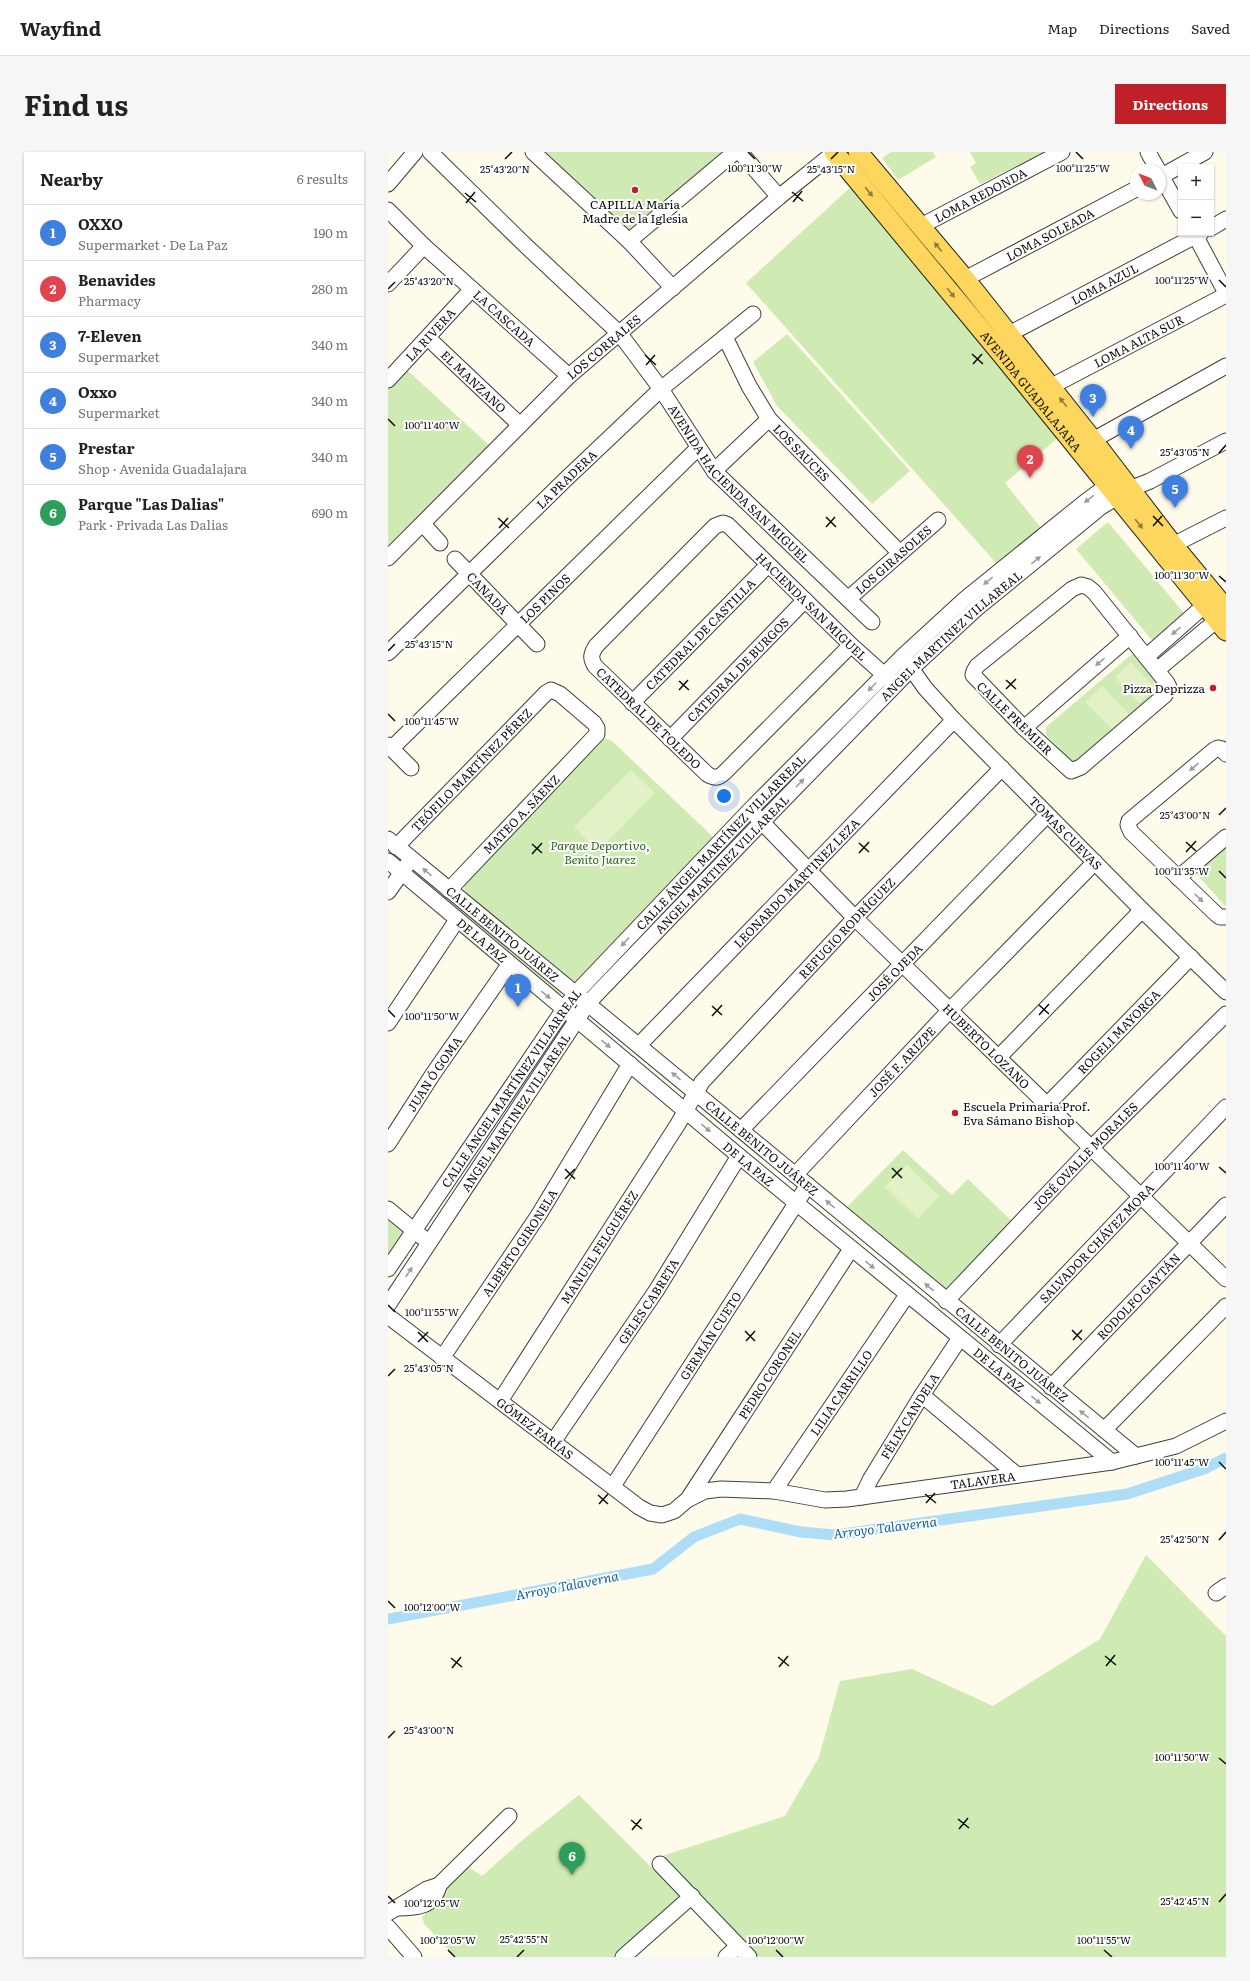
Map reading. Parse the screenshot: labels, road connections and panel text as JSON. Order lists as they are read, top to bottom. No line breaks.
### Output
{"streets":{"main road":["AVENIDA GUADALAJARA"],"street":["LOMA REDONDA","LOMA SOLEADA","LOMA AZUL","LA CASCADA","LA RIVERA","LOMA ALTA SUR","LOS CORRALES","EL MANZANO","LOS SAUCES","LA PRADERA","AVENIDA HACIENDA SAN MIGUEL","LOS GIRASOLES","CANADÁ","LOS PINOS","HACIENDA SAN MIGUEL","CATEDRAL DE CASTILLA","ANGEL MARTINEZ VILLAREAL","CATEDRAL DE BURGOS","CATEDRAL DE TOLEDO","CALLE PREMIER","TEÓFILO MARTÍNEZ PÉREZ","MATEO A. SÁENZ","TOMAS CUEVAS","CALLE ÁNGEL MARTÍNEZ VILLARREAL","LEONARDO MARTINEZ LEZA","REFUGIO RODRÍGUEZ","CALLE BENITO JUÁREZ","DE LA PAZ","JOSÉ OJEDA","ROGELI MAYORGA","HUBERTO LOZANO","JOSÉ F. ARIZPE","JUAN Ó GOMA","JOSÉ OVALLE MORALES","ALBERTO GIRONELA","SALVADOR CHÁVEZ MORA","MANUEL FELGUÉREZ","RODOLFO GAYTÁN","GELES CABRETA","GERMÁN CUETO","PEDRO CORONEL","LILIA CARRILLO","FÉLIX CANDELA","GÓMEZ FARÍAS","TALAVERA"]},"crossings":[["LOMA REDONDA","AVENIDA GUADALAJARA"],["LOMA SOLEADA","AVENIDA GUADALAJARA"],["LOMA AZUL","AVENIDA GUADALAJARA"],["LA CASCADA","LA RIVERA"],["LA CASCADA","LOS CORRALES"],["LA RIVERA","EL MANZANO"],["LOMA ALTA SUR","AVENIDA GUADALAJARA"],["LOS CORRALES","EL MANZANO"],["LOS CORRALES","AVENIDA GUADALAJARA"],["LOS CORRALES","AVENIDA HACIENDA SAN MIGUEL"],["AVENIDA GUADALAJARA","ANGEL MARTINEZ VILLAREAL"],["AVENIDA GUADALAJARA","CALLE ÁNGEL MARTÍNEZ VILLARREAL"],["LOS SAUCES","LA PRADERA"],["LOS SAUCES","LOS GIRASOLES"],["LA PRADERA","AVENIDA HACIENDA SAN MIGUEL"],["LA PRADERA","CANADÁ"],["AVENIDA HACIENDA SAN MIGUEL","LOS GIRASOLES"],["AVENIDA HACIENDA SAN MIGUEL","LOS PINOS"],["CANADÁ","LOS PINOS"],["HACIENDA SAN MIGUEL","CATEDRAL DE CASTILLA"],["HACIENDA SAN MIGUEL","ANGEL MARTINEZ VILLAREAL"],["HACIENDA SAN MIGUEL","CATEDRAL DE BURGOS"],["HACIENDA SAN MIGUEL","CATEDRAL DE TOLEDO"],["HACIENDA SAN MIGUEL","CALLE ÁNGEL MARTÍNEZ VILLARREAL"],["CATEDRAL DE CASTILLA","CATEDRAL DE TOLEDO"],["ANGEL MARTINEZ VILLAREAL","TOMAS CUEVAS"],["ANGEL MARTINEZ VILLAREAL","CALLE ÁNGEL MARTÍNEZ VILLARREAL"],["ANGEL MARTINEZ VILLAREAL","CALLE BENITO JUÁREZ"],["ANGEL MARTINEZ VILLAREAL","DE LA PAZ"],["ANGEL MARTINEZ VILLAREAL","HUBERTO LOZANO"],["CATEDRAL DE BURGOS","CATEDRAL DE TOLEDO"],["TEÓFILO MARTÍNEZ PÉREZ","MATEO A. SÁENZ"],["TEÓFILO MARTÍNEZ PÉREZ","CALLE BENITO JUÁREZ"],["MATEO A. SÁENZ","CALLE BENITO JUÁREZ"],["TOMAS CUEVAS","LEONARDO MARTINEZ LEZA"],["TOMAS CUEVAS","REFUGIO RODRÍGUEZ"],["TOMAS CUEVAS","JOSÉ OJEDA"],["TOMAS CUEVAS","ROGELI MAYORGA"],["TOMAS CUEVAS","JOSÉ F. ARIZPE"],["CALLE ÁNGEL MARTÍNEZ VILLARREAL","CALLE BENITO JUÁREZ"],["CALLE ÁNGEL MARTÍNEZ VILLARREAL","DE LA PAZ"],["CALLE ÁNGEL MARTÍNEZ VILLARREAL","HUBERTO LOZANO"],["LEONARDO MARTINEZ LEZA","CALLE BENITO JUÁREZ"],["LEONARDO MARTINEZ LEZA","HUBERTO LOZANO"],["REFUGIO RODRÍGUEZ","CALLE BENITO JUÁREZ"],["REFUGIO RODRÍGUEZ","HUBERTO LOZANO"],["REFUGIO RODRÍGUEZ","MANUEL FELGUÉREZ"],["CALLE BENITO JUÁREZ","JOSÉ OJEDA"],["CALLE BENITO JUÁREZ","JOSÉ F. ARIZPE"],["CALLE BENITO JUÁREZ","JOSÉ OVALLE MORALES"],["CALLE BENITO JUÁREZ","SALVADOR CHÁVEZ MORA"],["CALLE BENITO JUÁREZ","MANUEL FELGUÉREZ"],["CALLE BENITO JUÁREZ","RODOLFO GAYTÁN"],["CALLE BENITO JUÁREZ","GERMÁN CUETO"],["CALLE BENITO JUÁREZ","TALAVERA"],["DE LA PAZ","JUAN Ó GOMA"],["DE LA PAZ","ALBERTO GIRONELA"],["DE LA PAZ","MANUEL FELGUÉREZ"],["DE LA PAZ","GELES CABRETA"],["DE LA PAZ","GERMÁN CUETO"],["DE LA PAZ","PEDRO CORONEL"],["DE LA PAZ","LILIA CARRILLO"],["DE LA PAZ","FÉLIX CANDELA"],["DE LA PAZ","TALAVERA"],["JOSÉ OJEDA","HUBERTO LOZANO"],["ROGELI MAYORGA","HUBERTO LOZANO"],["HUBERTO LOZANO","JOSÉ F. ARIZPE"],["HUBERTO LOZANO","JOSÉ OVALLE MORALES"],["HUBERTO LOZANO","SALVADOR CHÁVEZ MORA"],["HUBERTO LOZANO","RODOLFO GAYTÁN"],["ALBERTO GIRONELA","GÓMEZ FARÍAS"],["MANUEL FELGUÉREZ","GÓMEZ FARÍAS"],["GELES CABRETA","GÓMEZ FARÍAS"],["GERMÁN CUETO","GÓMEZ FARÍAS"],["PEDRO CORONEL","GÓMEZ FARÍAS"],["PEDRO CORONEL","TALAVERA"],["LILIA CARRILLO","TALAVERA"],["FÉLIX CANDELA","TALAVERA"],["GÓMEZ FARÍAS","TALAVERA"]],"one_way":["ANGEL MARTINEZ VILLAREAL","CALLE ÁNGEL MARTÍNEZ VILLARREAL","CALLE BENITO JUÁREZ","DE LA PAZ"],"water":["Arroyo Talaverna"],"parks":["Parque Deportivo, Benito Juarez"],"places":["CAPILLA Maria Madre de la Iglesia","Pizza Deprizza","Escuela Primaria Prof. Eva Sámano Bishop"],"north":"top left","page":{"header":"Wayfind","nav":["Map","Directions","Saved"],"title":"Find us","buttons":"Directions","heading":["Nearby","6 results"],"map_buttons":["+","−"],"list":[{"mark":"1","name":"OXXO","note":"Supermarket · De La Paz","value":"190 m"},{"mark":"2","name":"Benavides","note":"Pharmacy","value":"280 m"},{"mark":"3","name":"7-Eleven","note":"Supermarket","value":"340 m"},{"mark":"4","name":"Oxxo","note":"Supermarket","value":"340 m"},{"mark":"5","name":"Prestar","note":"Shop · Avenida Guadalajara","value":"340 m"},{"mark":"6","name":"Parque \"Las Dalias\"","note":"Park · Privada Las Dalias","value":"690 m"}],"pins":["3","4","2","5","1","6"]},"coordinates":["100°11'30\"W","100°11'25\"W","25°43'20\"N","25°43'15\"N","100°11'40\"W","25°43'05\"N","100°11'45\"W","25°43'00\"N","100°11'35\"W","100°11'50\"W","100°11'55\"W","25°42'50\"N","100°12'00\"W","25°42'45\"N","100°12'05\"W","25°42'55\"N"]}
